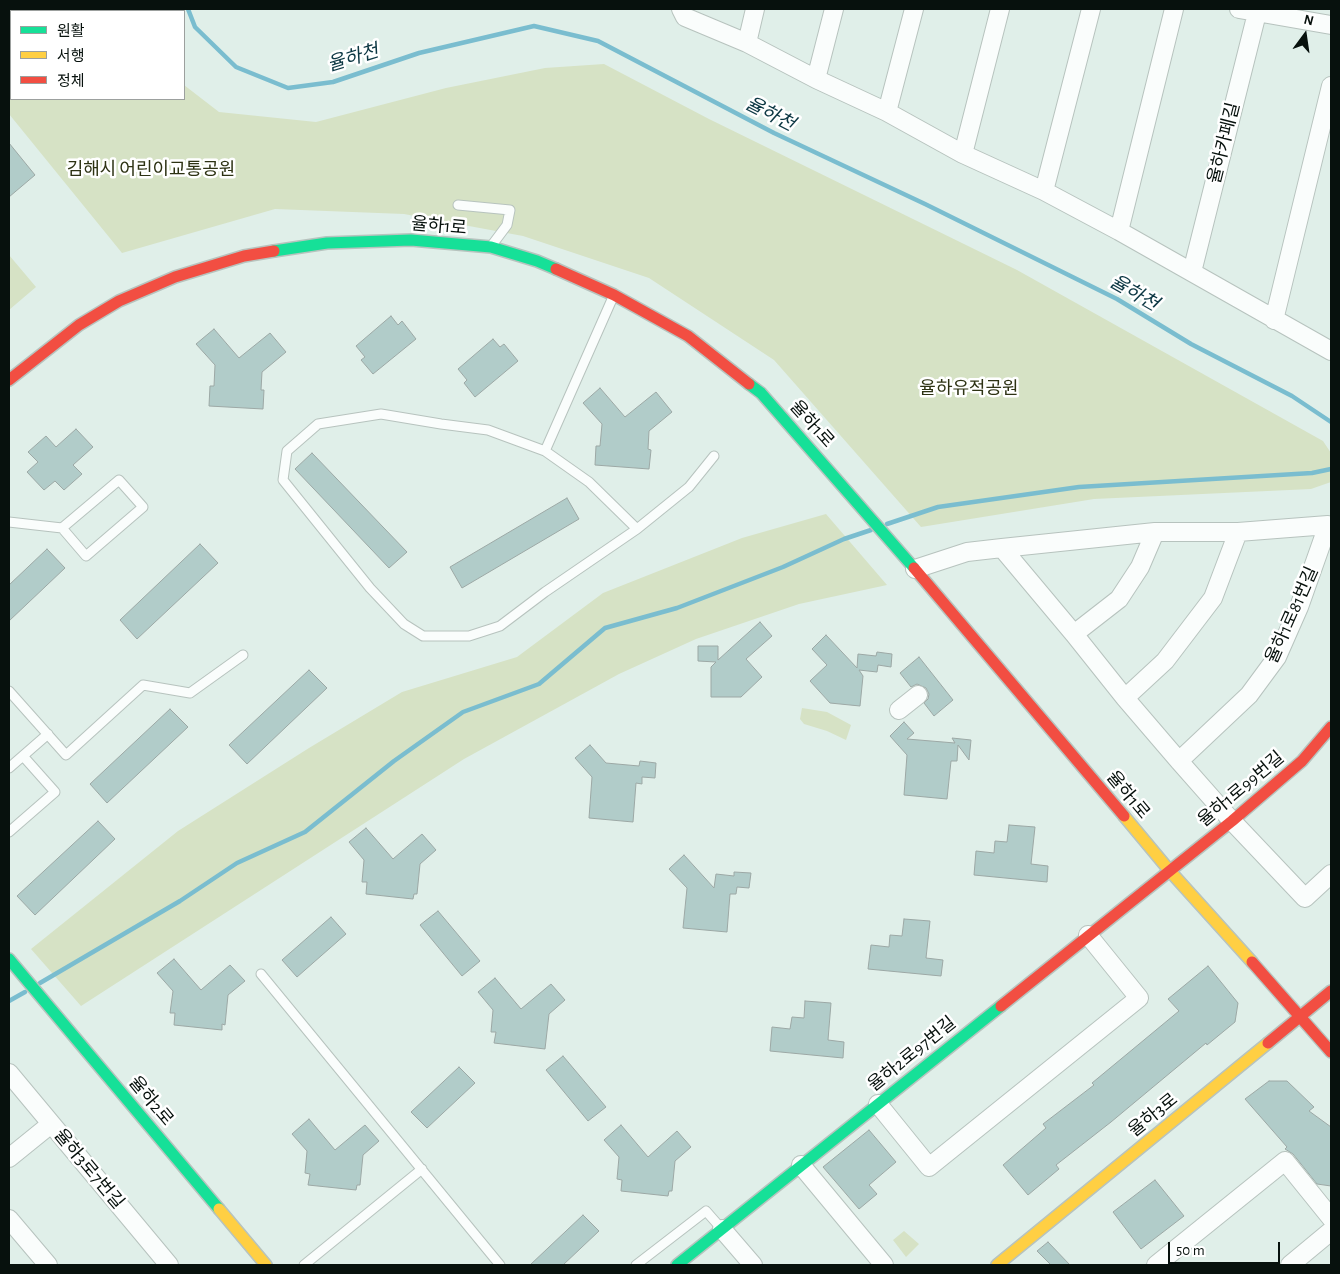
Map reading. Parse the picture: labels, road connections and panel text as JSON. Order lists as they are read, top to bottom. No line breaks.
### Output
{"streets":{"street":["율하카페길","율하1로","율하1로81번길","율하1로99번길","율하2로97번길","율하2로","율하3로","율하3로7번길"]},"crossings":[["율하1로","율하1로81번길"],["율하1로","율하1로99번길"],["율하1로","율하2로97번길"],["율하1로","율하3로"],["율하1로99번길","율하2로97번길"]],"water":["율하천"],"parks":["김해시 어린이교통공원","율하유적공원"],"legend":["원활","서행","정체"],"scale_bar":"50 m","north":"top"}
